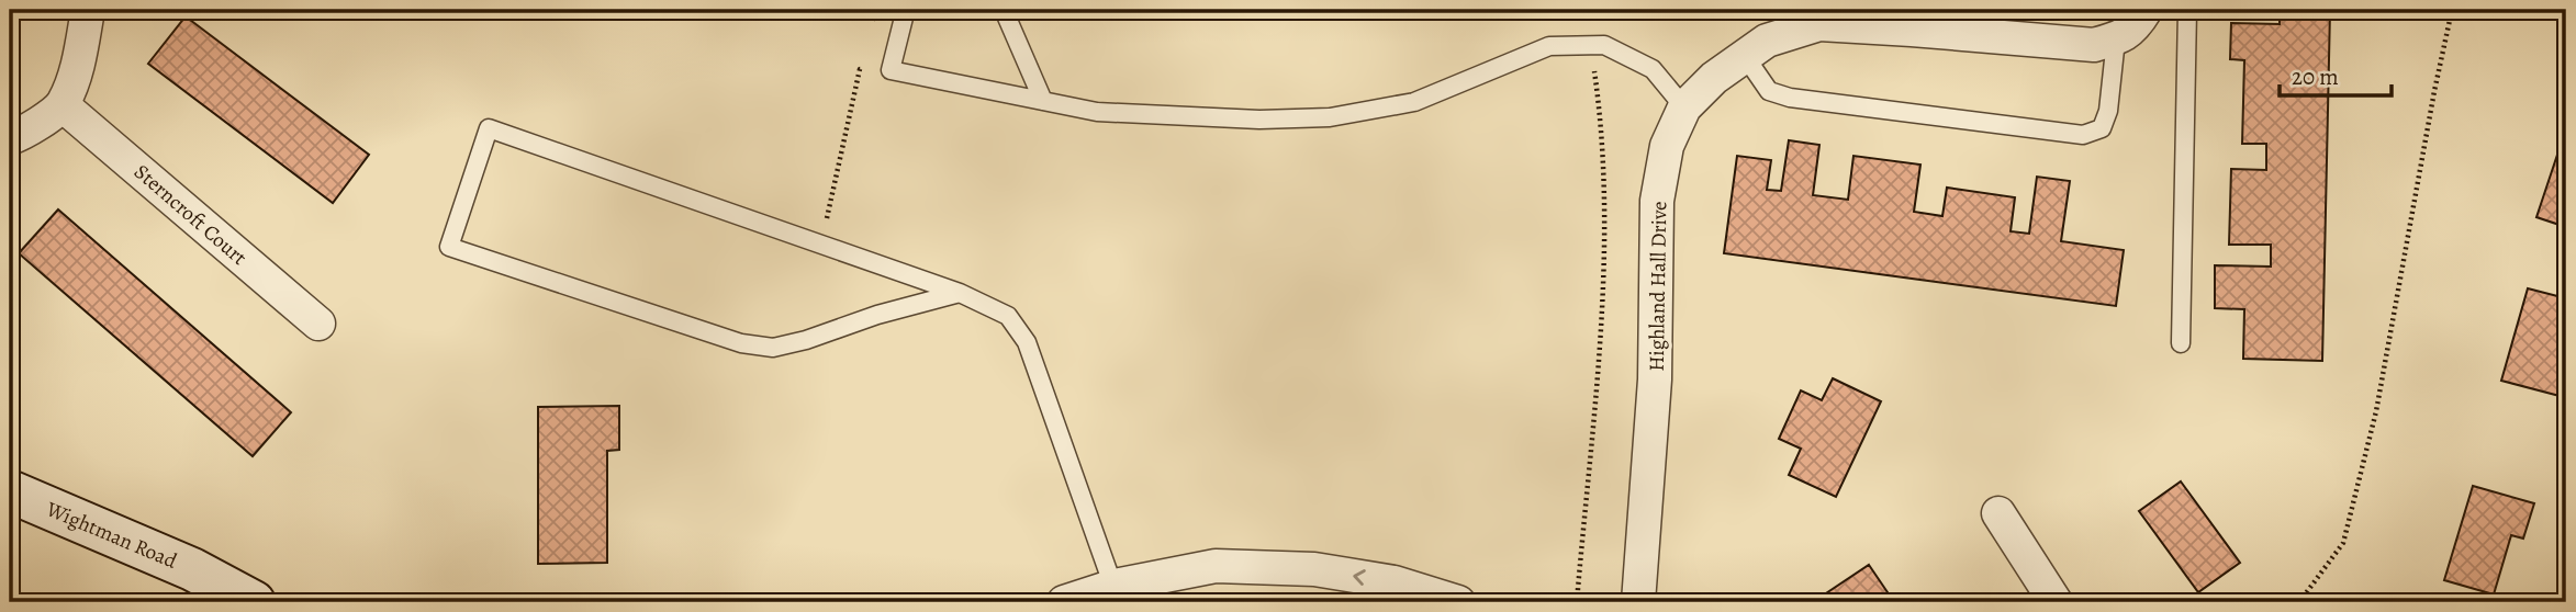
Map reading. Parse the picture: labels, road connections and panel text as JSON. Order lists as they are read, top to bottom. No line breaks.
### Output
{"streets":{"main road":["Wightman Road"],"street":["Sterncroft Court","Highland Hall Drive"]},"scale_bar":"20 m"}
